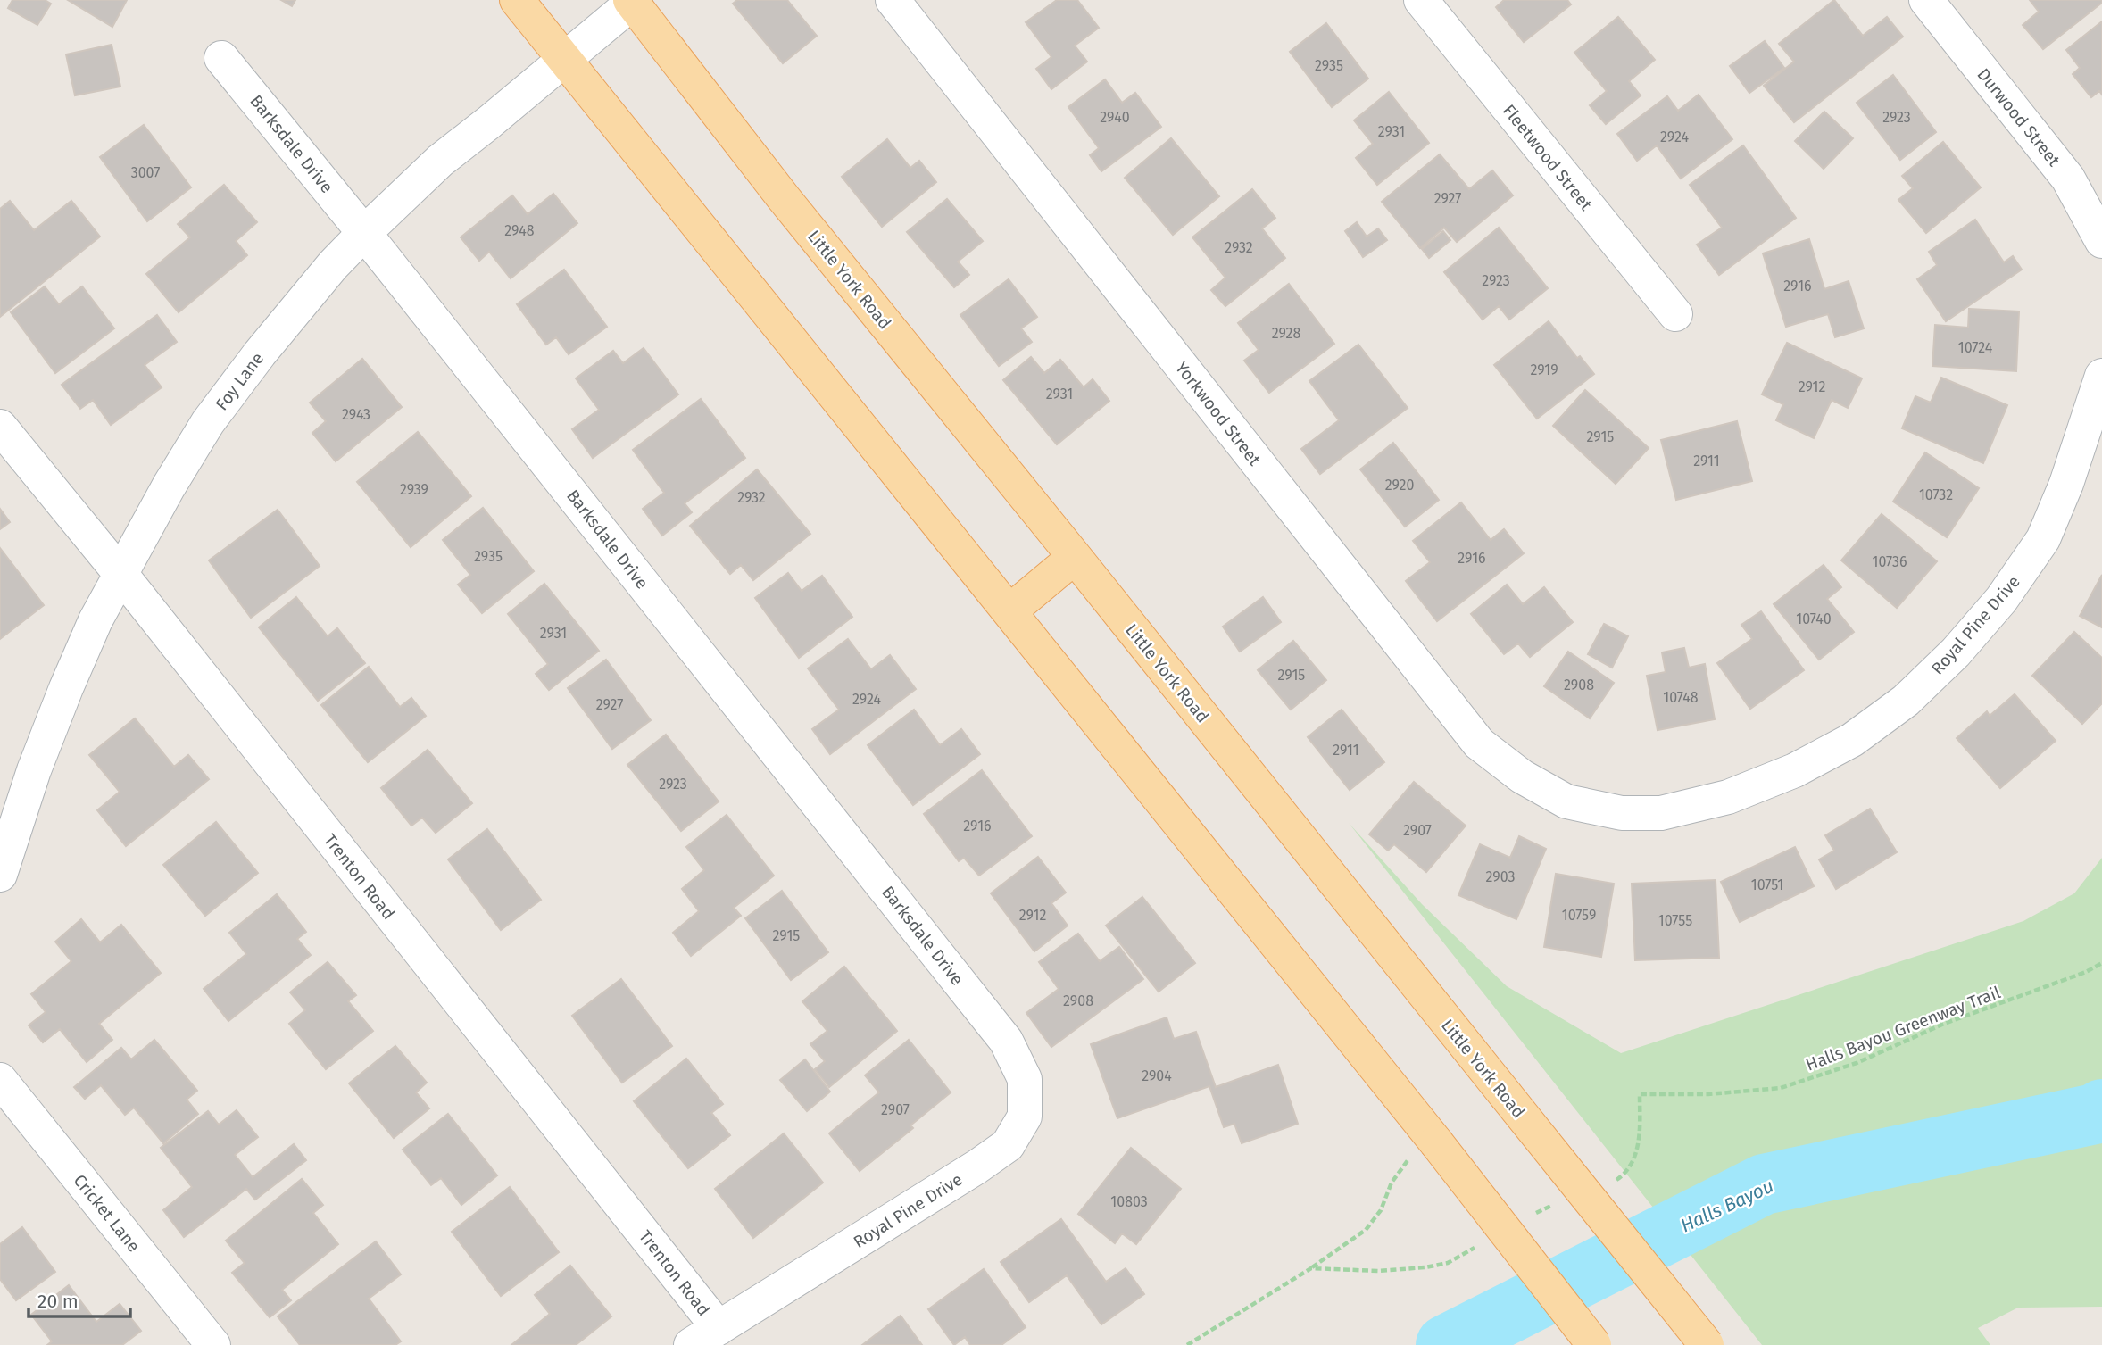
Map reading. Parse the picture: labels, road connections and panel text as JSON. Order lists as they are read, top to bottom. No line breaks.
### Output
{"streets":{"main road":["Little York Road"],"street":["Durwood Street","Barksdale Drive","Fleetwood Street","Foy Lane","Yorkwood Street","Royal Pine Drive","Trenton Road","Cricket Lane"],"path":["Halls Bayou Greenway Trail"]},"crossings":[["Barksdale Drive","Foy Lane"],["Barksdale Drive","Royal Pine Drive"],["Little York Road","Foy Lane"],["Foy Lane","Trenton Road"],["Yorkwood Street","Royal Pine Drive"],["Royal Pine Drive","Trenton Road"]],"water":["Halls Bayou"],"house_numbers":["2935","2940","2923","2931","2924","3007","2927","2948","2932","2923","2916","2928","10724","2919","2912","2931","2943","2915","2911","2920","2939","10732","2932","2935","2916","10736","10740","2931","2915","2908","10748","2924","2927","2911","2923","2916","2907","2903","10751","2912","10759","10755","2915","2908","2904","2907","10803"],"scale_bar":"20 m"}
